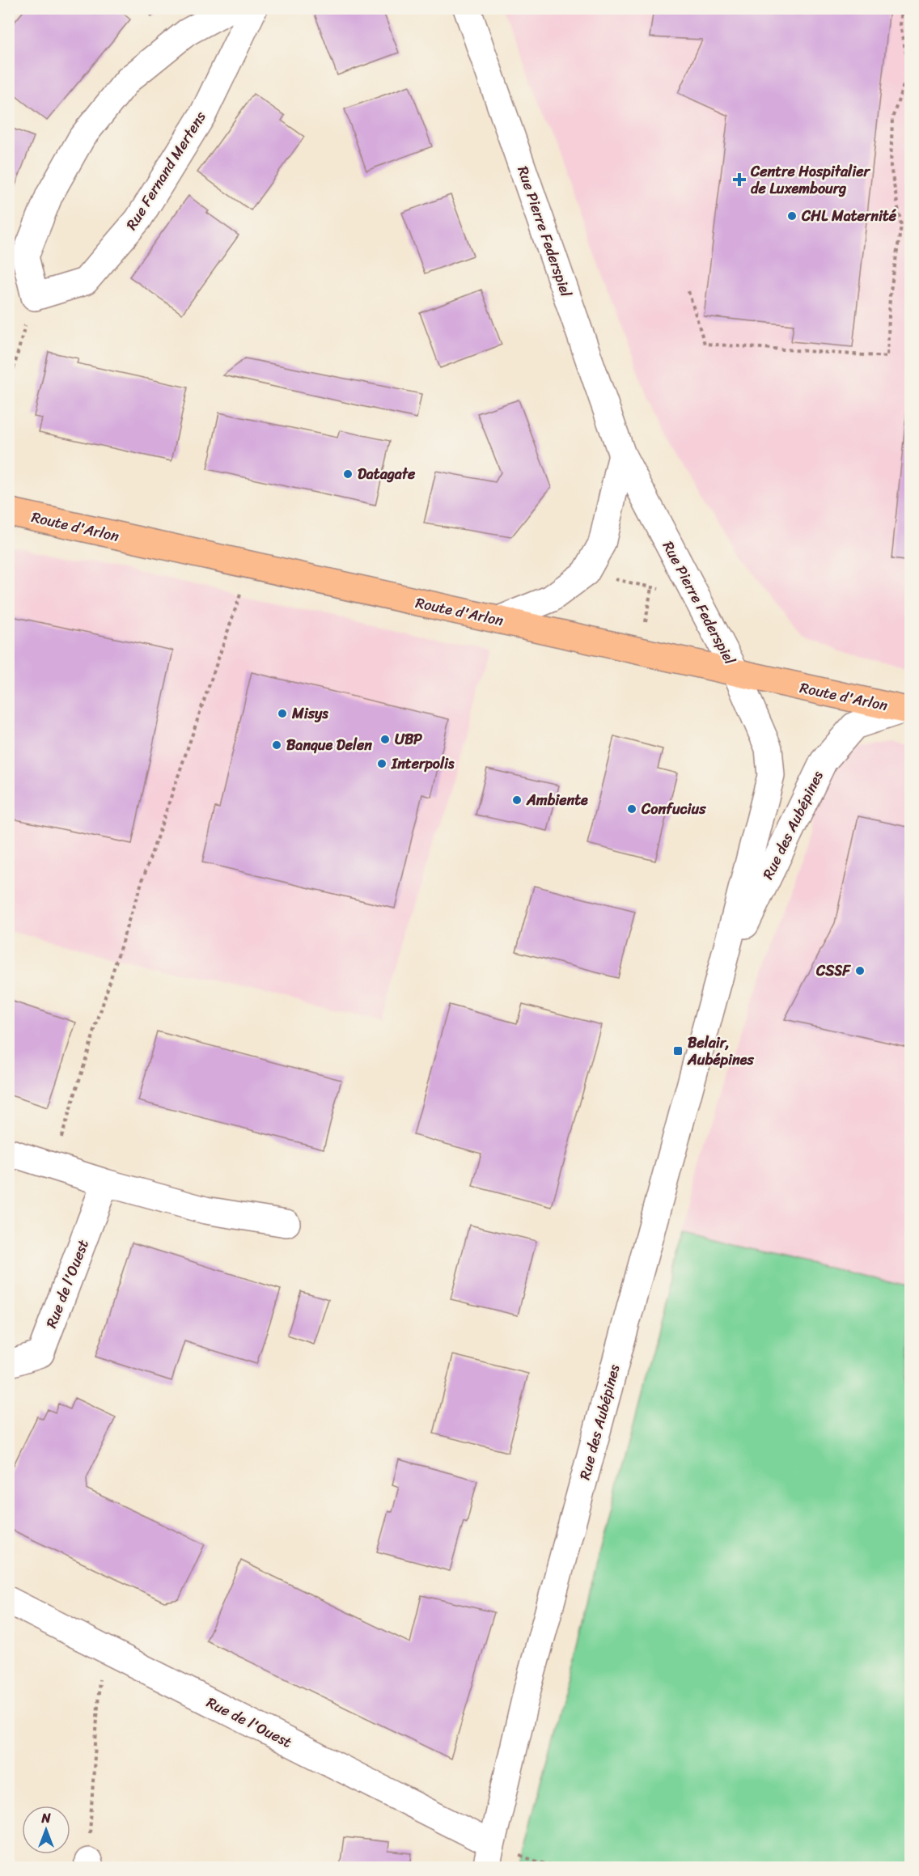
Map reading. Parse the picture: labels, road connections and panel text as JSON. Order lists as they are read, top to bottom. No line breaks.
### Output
{"streets":{"main road":["Route d'Arlon"],"street":["Rue Fernand Mertens","Rue Pierre Federspiel","Rue des Aubépines","Rue de l'Ouest"]},"crossings":[["Rue Pierre Federspiel","Route d'Arlon"],["Rue Pierre Federspiel","Rue des Aubépines"],["Route d'Arlon","Rue des Aubépines"],["Rue des Aubépines","Rue de l'Ouest"]],"places":{"health":["Centre Hospitalier de Luxembourg"],"other":["CHL Maternité","Datagate","Misys","UBP","Banque Delen","Interpolis","Ambiente","Confucius","CSSF"],"transit":["Belair, Aubépines"]},"north":"top"}
